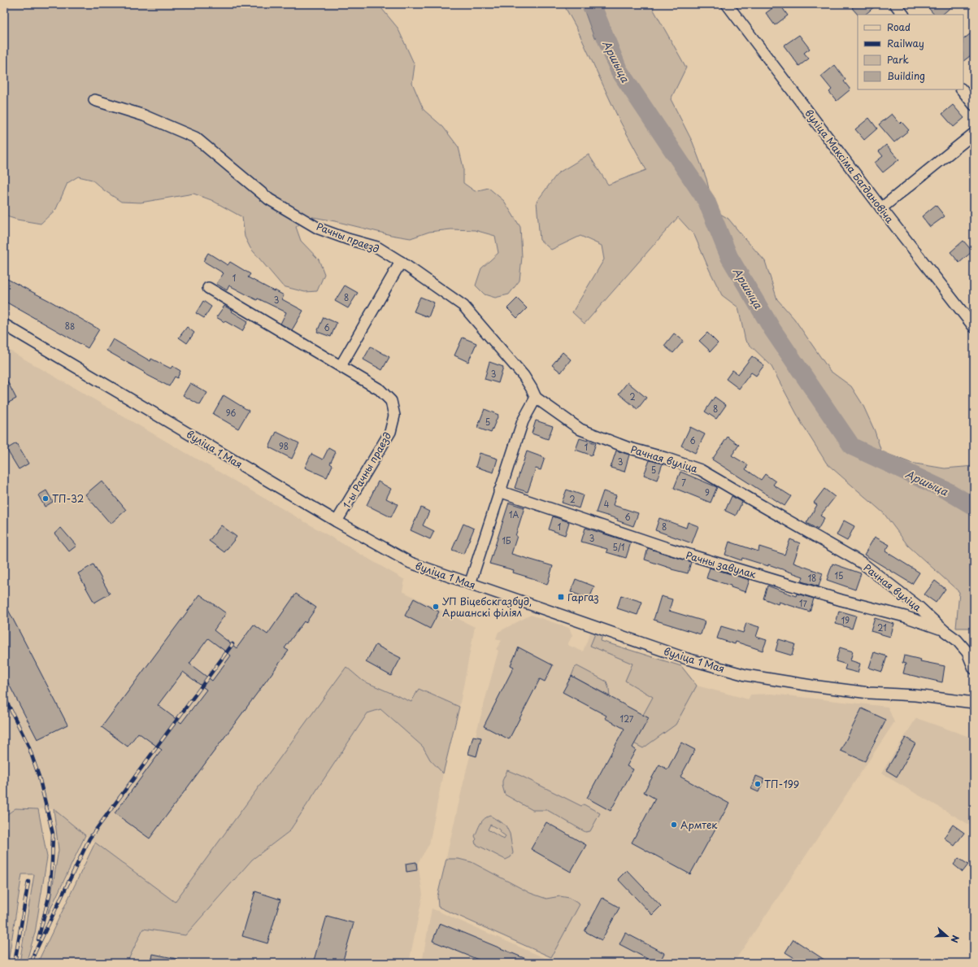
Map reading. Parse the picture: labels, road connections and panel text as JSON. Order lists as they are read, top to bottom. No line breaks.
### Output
{"streets":{"street":["вуліца Максіма Багдановіча","Рачны праезд","вуліца 1 Мая","Рачная вуліца","1-ы Рачны праезд","Рачны завулак"]},"crossings":[["Рачны праезд","Рачная вуліца"],["вуліца 1 Мая","1-ы Рачны праезд"],["Рачная вуліца","Рачны завулак"]],"water":["Аршыца"],"places":{"other":["ТП-32","УП Віцебскгазбуд, Аршанскі філіял","ТП-199","Армтек"],"transit":["Гаргаз"]},"house_numbers":["1","8","3","88","6","3","2","8","96","5","6","98","1","3","5","7","9","2","4","1А","6","1","8","3","1Б","5/1","15","18","17","19","21","127"],"legend":["Road","Railway","Park","Building"],"north":"right"}
